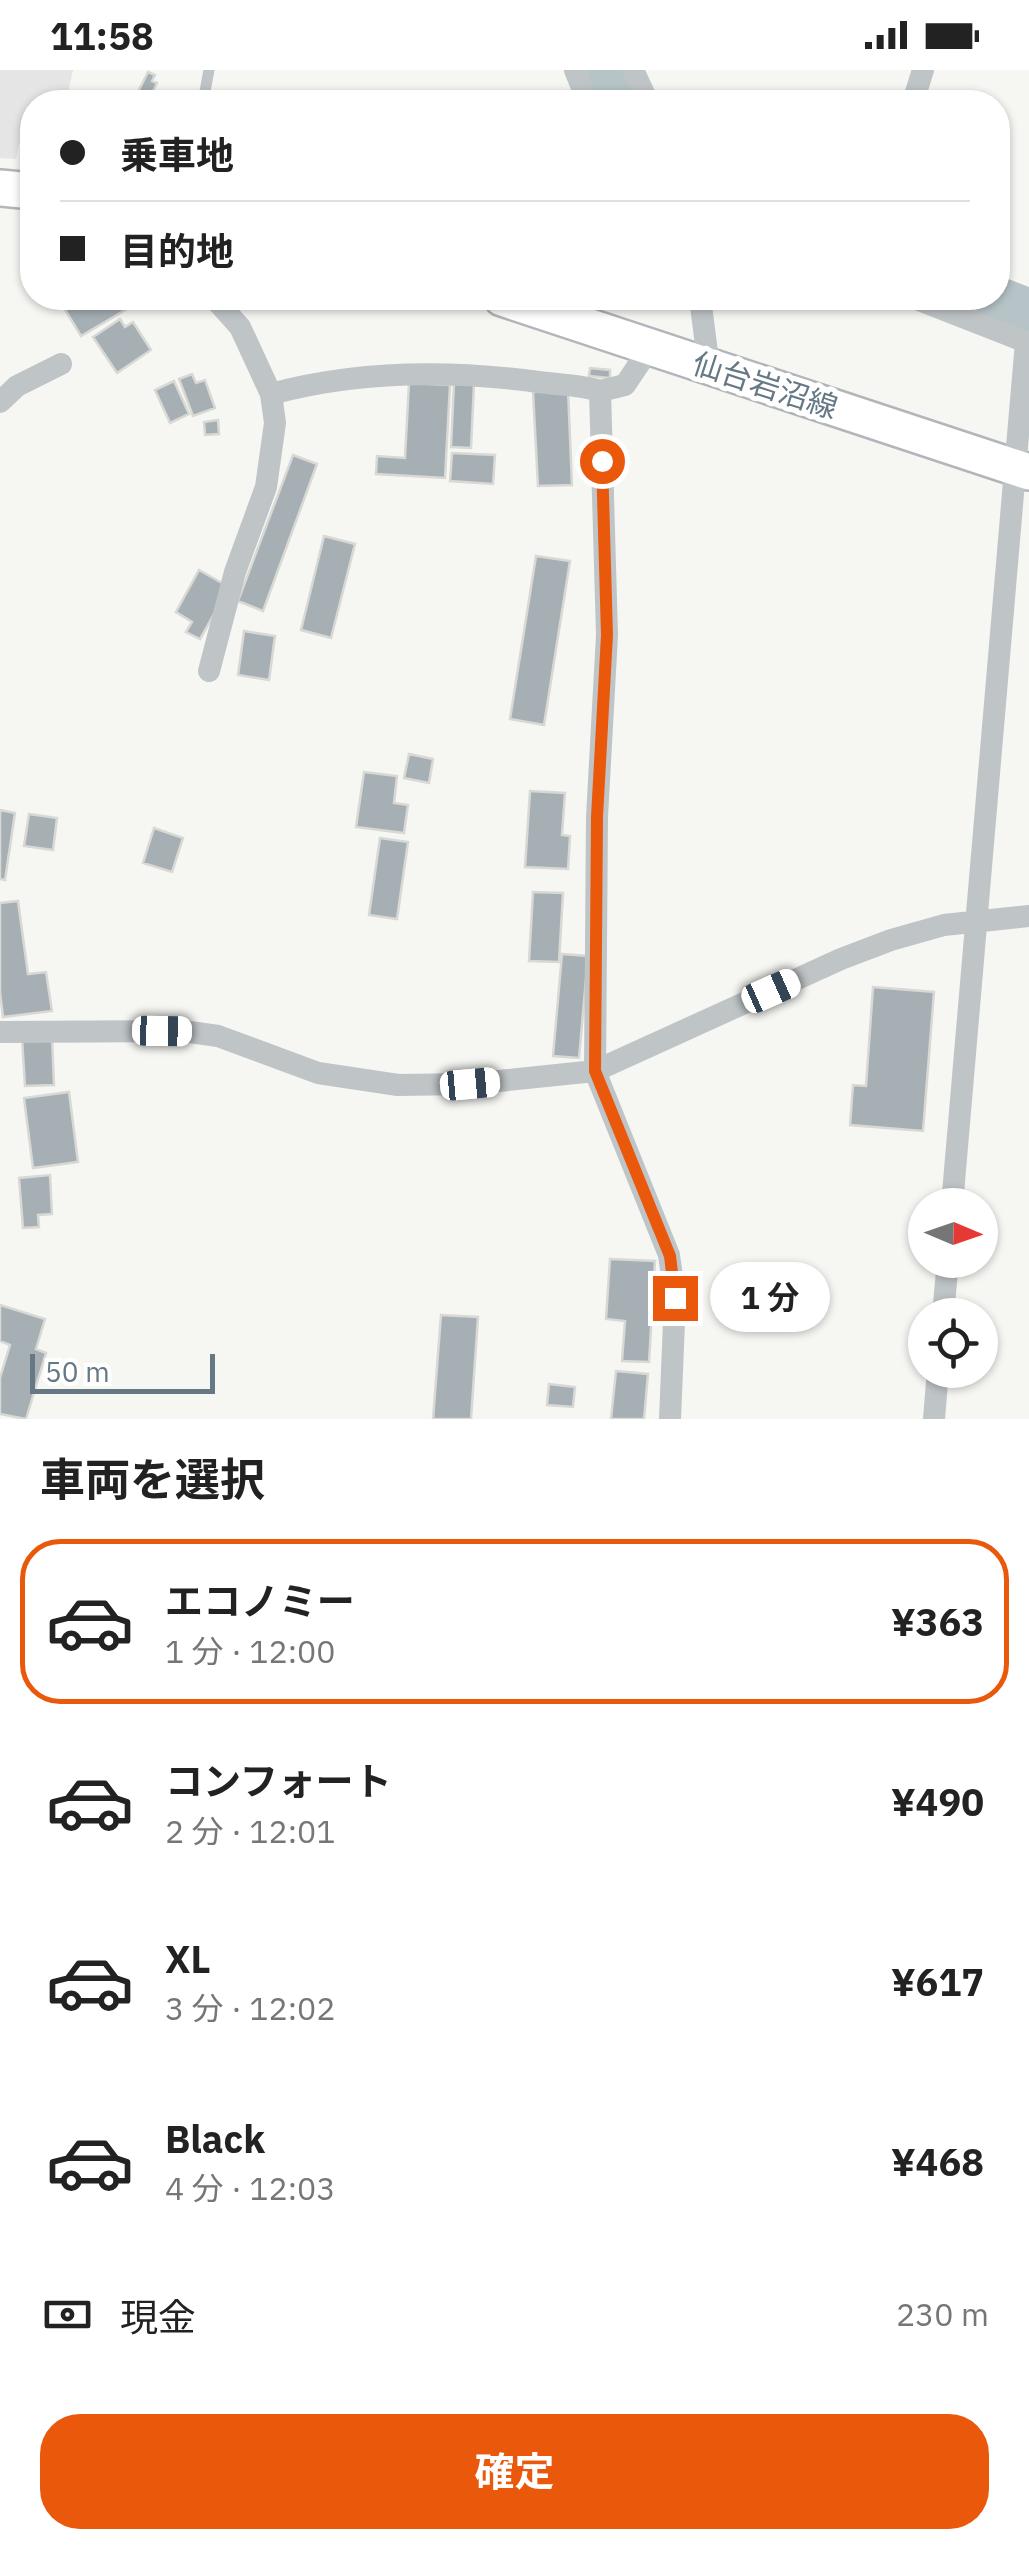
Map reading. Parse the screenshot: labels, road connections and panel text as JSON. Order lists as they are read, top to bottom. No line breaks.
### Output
{"streets":{"main road":["仙台岩沼線"]},"scale_bar":"50 m","north":"right","page":{"status":"11:58","banner":["乗車地","目的地"],"bubble":"1 分","scale":"50 m","heading":"車両を選択","list":[{"name":"エコノミー","note":"1 分 · 12:00","value":"¥363"},{"name":"コンフォート","note":"2 分 · 12:01","value":"¥490"},{"name":"XL","note":"3 分 · 12:02","value":"¥617"},{"name":"Black","note":"4 分 · 12:03","value":"¥468"}],"pay":["現金","230 m"],"buttons":"確定"}}
